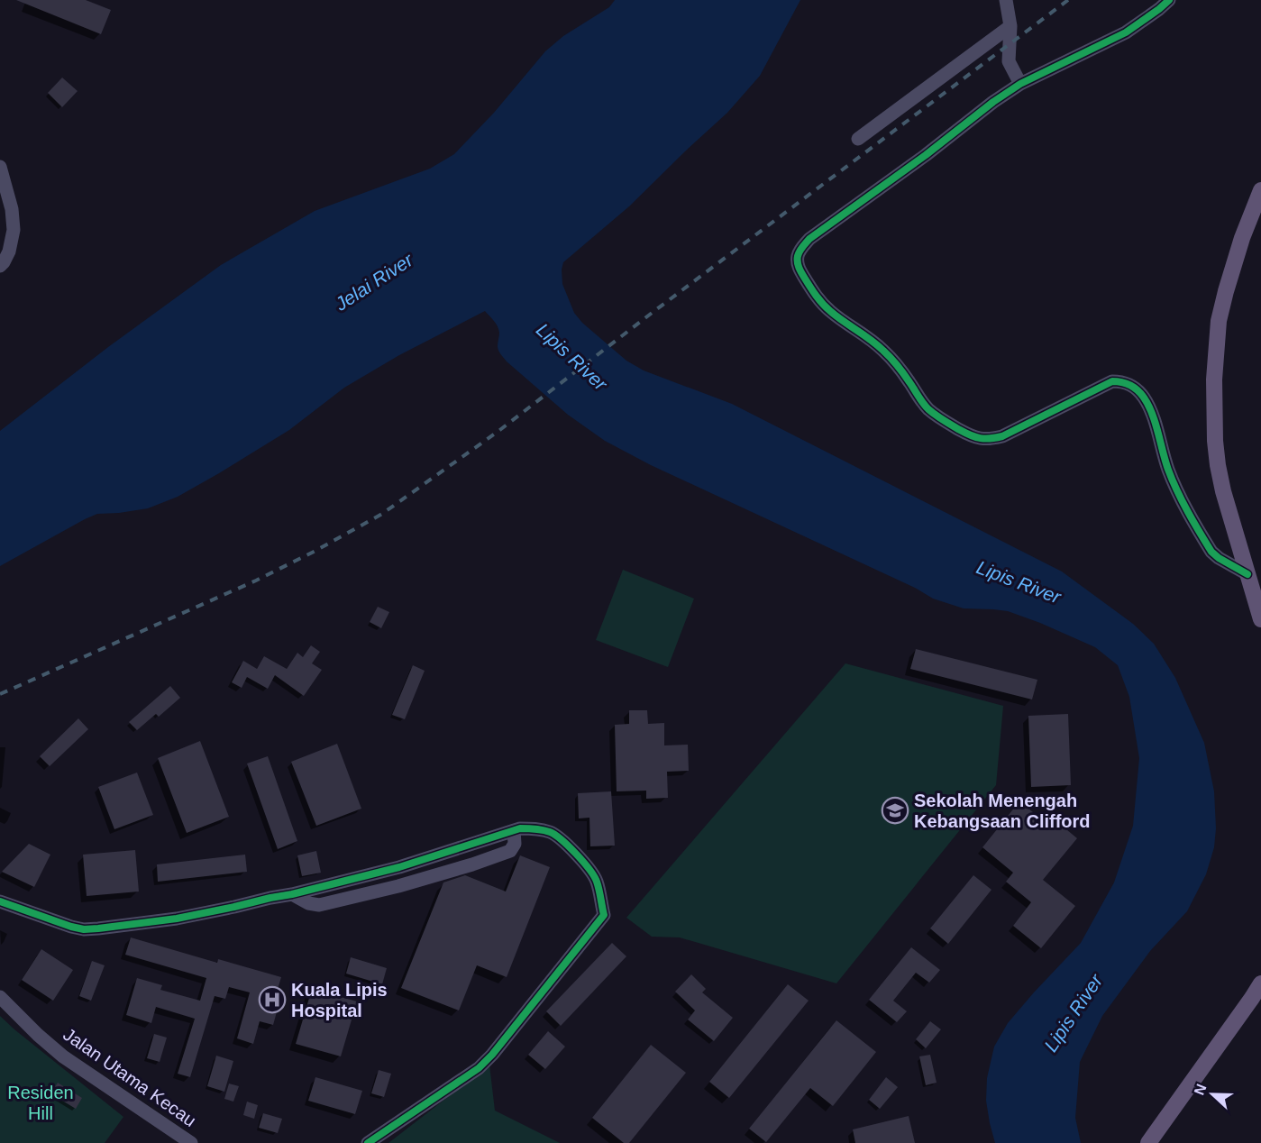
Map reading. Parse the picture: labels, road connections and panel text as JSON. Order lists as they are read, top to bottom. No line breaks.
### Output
{"streets":{"street":["Jalan Utama Kecau"]},"water":["Jelai River","Lipis River"],"parks":["Residen Hill"],"places":{"school or university":["Sekolah Menengah Kebangsaan Clifford"],"hospital":["Kuala Lipis Hospital"]},"north":"left"}
